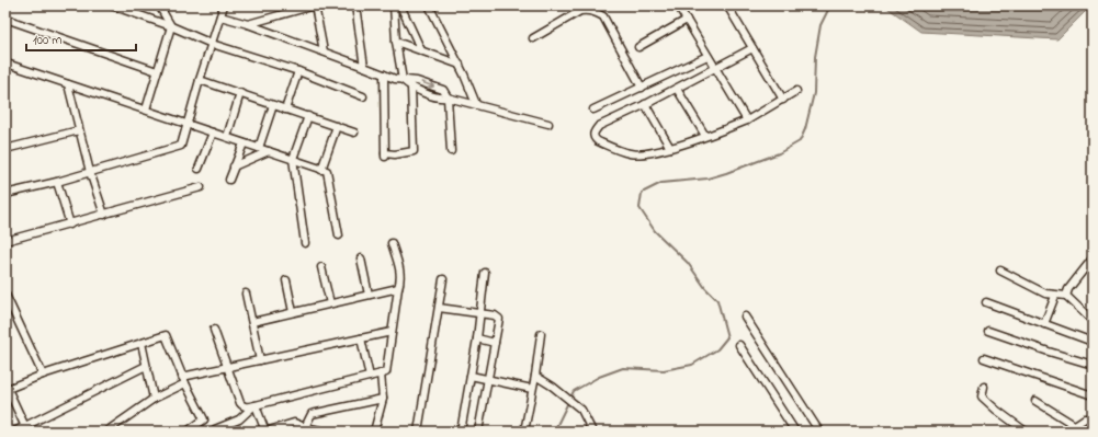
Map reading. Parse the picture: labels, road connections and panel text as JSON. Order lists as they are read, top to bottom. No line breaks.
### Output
{"scale_bar":"100 m"}
